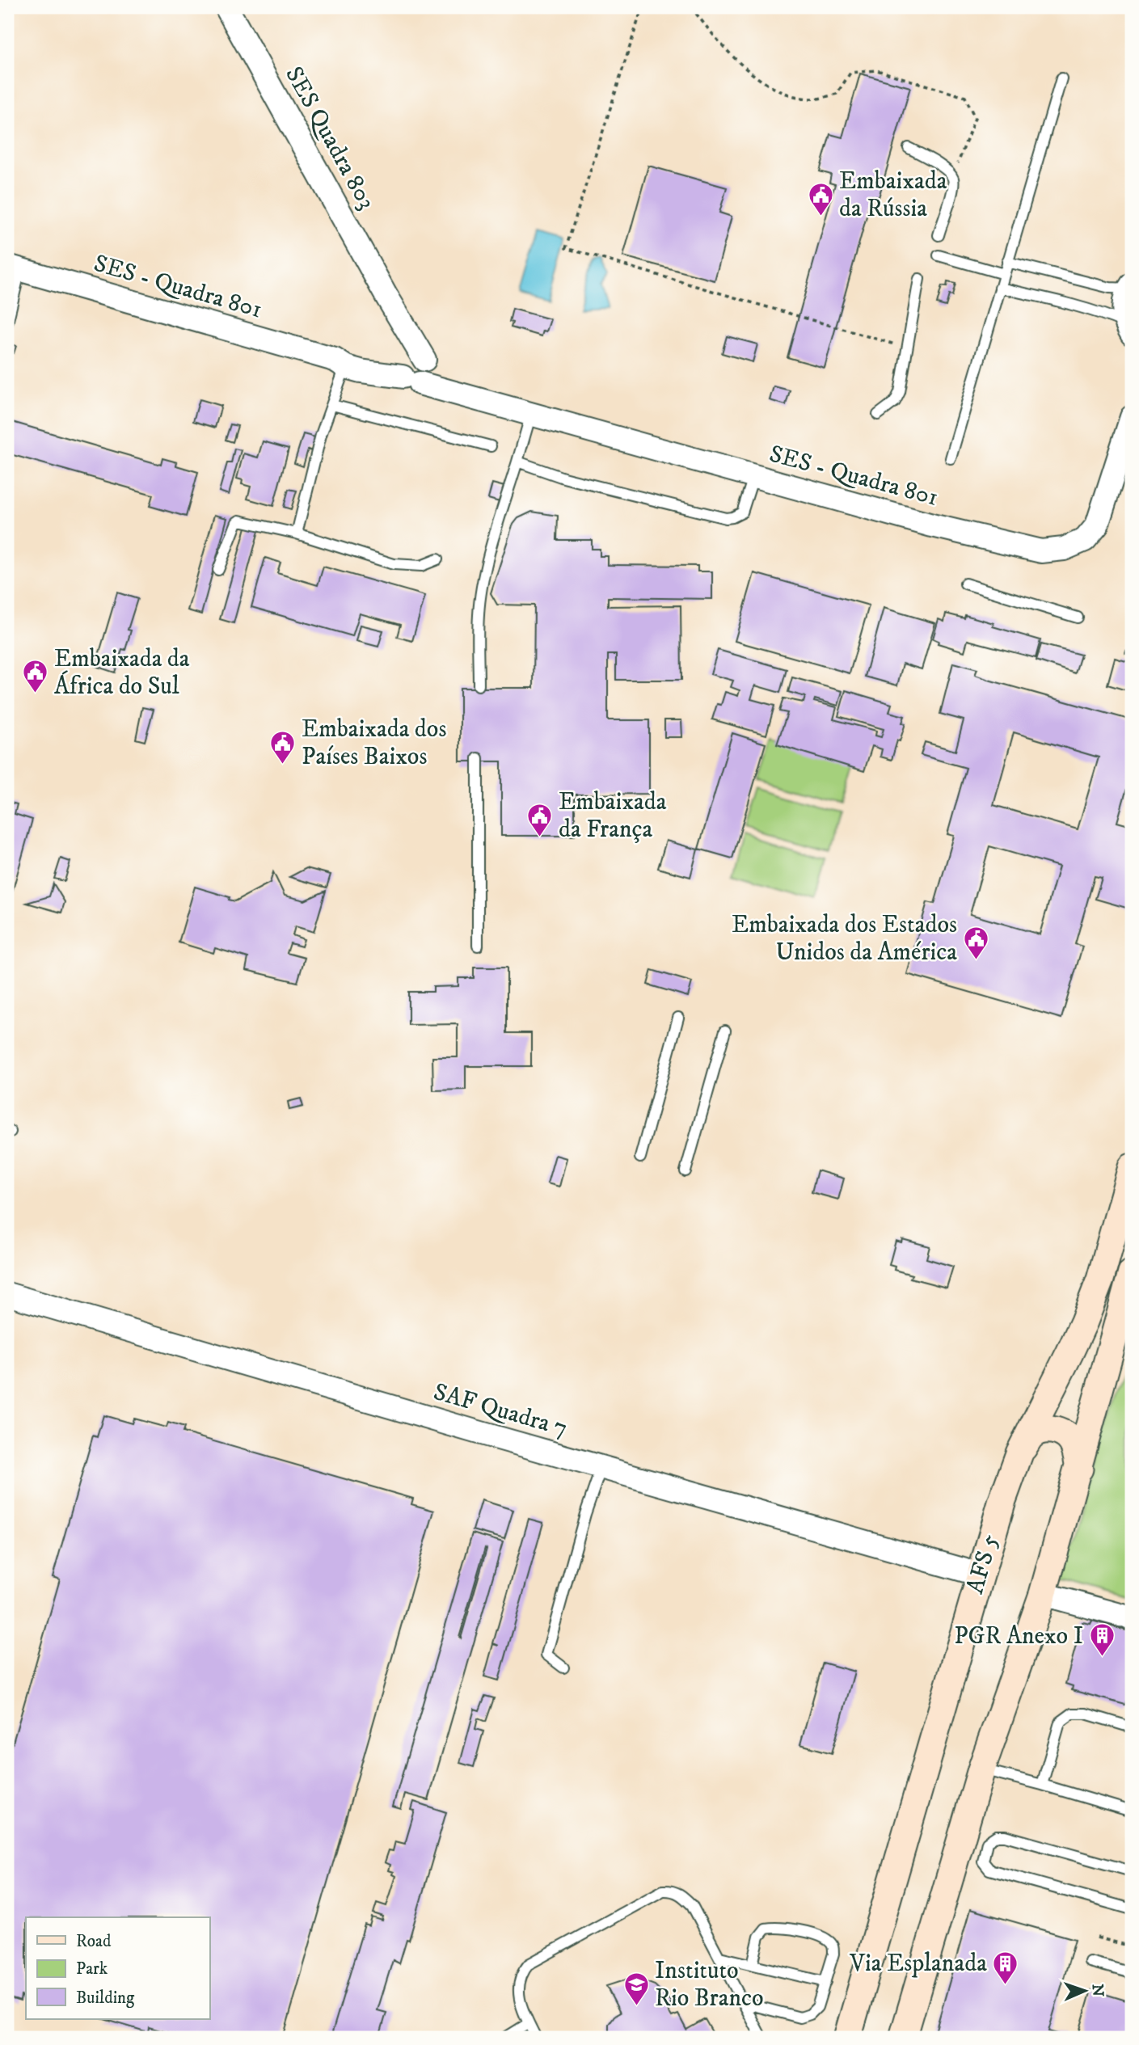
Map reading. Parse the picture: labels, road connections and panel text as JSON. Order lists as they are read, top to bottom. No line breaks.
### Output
{"streets":{"main road":["AFS 5"],"street":["SES Quadra 803","SES - Quadra 801","SAF Quadra 7"]},"crossings":[["SES Quadra 803","SES - Quadra 801"],["SAF Quadra 7","AFS 5"]],"places":{"public building":["Embaixada da Rússia","Embaixada da África do Sul","Embaixada dos Países Baixos","Embaixada da França","Embaixada dos Estados Unidos da América"],"building":["PGR Anexo I","Via Esplanada"],"school or university":["Instituto Rio Branco"]},"legend":["Road","Park","Building"],"north":"right"}
